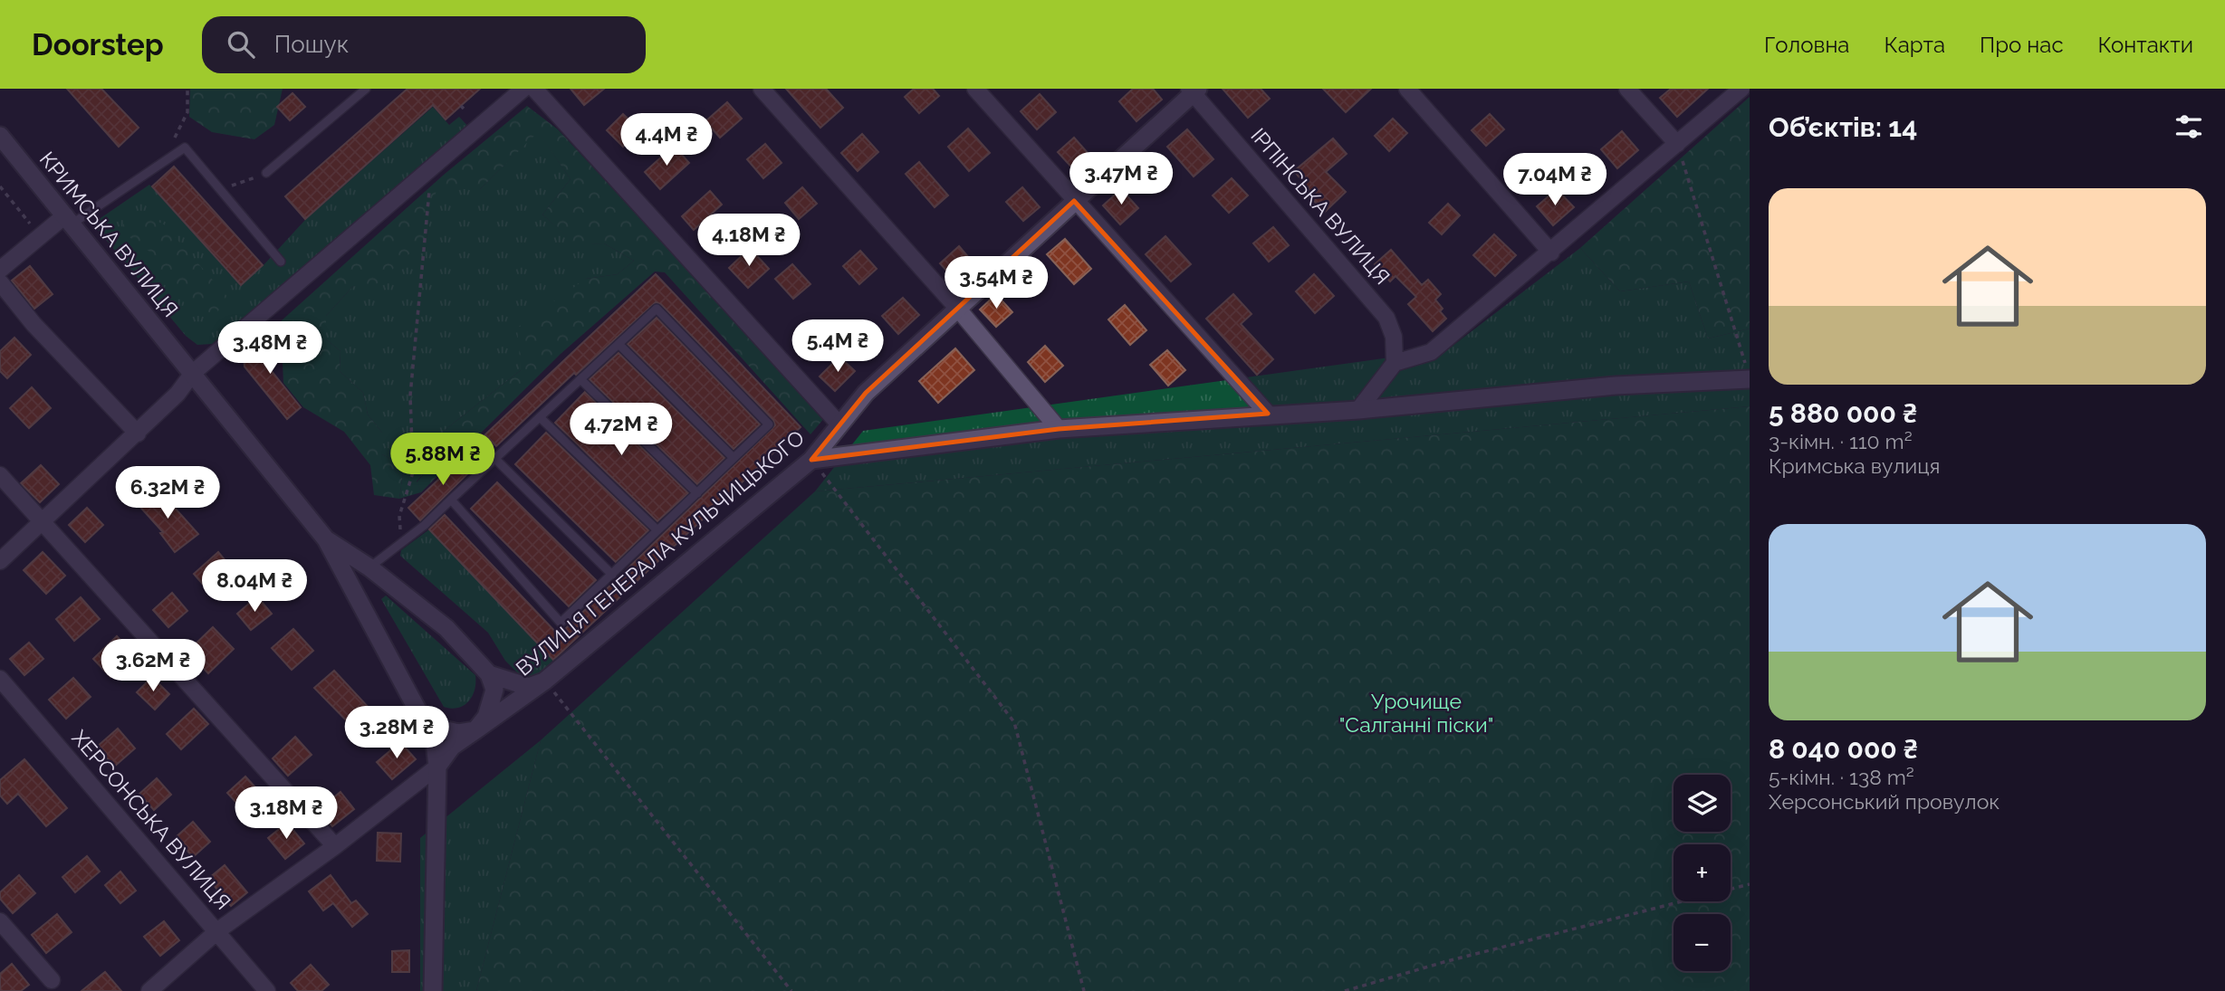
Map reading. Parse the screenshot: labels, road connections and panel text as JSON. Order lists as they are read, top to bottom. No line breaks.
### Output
{"streets":{"street":["ІРПІНСЬКА ВУЛИЦЯ","КРИМСЬКА ВУЛИЦЯ","ВУЛИЦЯ ГЕНЕРАЛА КУЛЬЧИЦЬКОГО","ХЕРСОНСЬКА ВУЛИЦЯ"]},"crossings":[["ІРПІНСЬКА ВУЛИЦЯ","ВУЛИЦЯ ГЕНЕРАЛА КУЛЬЧИЦЬКОГО"],["КРИМСЬКА ВУЛИЦЯ","ВУЛИЦЯ ГЕНЕРАЛА КУЛЬЧИЦЬКОГО"]],"parks":["Урочище \"Салганні піски\""],"page":{"header":"Doorstep","search":"Пошук","nav":["Головна","Карта","Про нас","Контакти"],"heading":"Об’єктів: 14","price":["4.4M ₴","3.47M ₴","7.04M ₴","4.18M ₴","3.54M ₴","5.4M ₴","3.48M ₴","4.72M ₴","5.88M ₴","6.32M ₴","8.04M ₴","3.62M ₴","3.28M ₴","3.18M ₴"],"list":[{"name":"5 880 000 ₴","note":"3-кімн. · 110 m² · Кримська вулиця"},{"name":"8 040 000 ₴","note":"5-кімн. · 138 m² · Херсонський провулок"}],"map_buttons":["+","−"]}}
